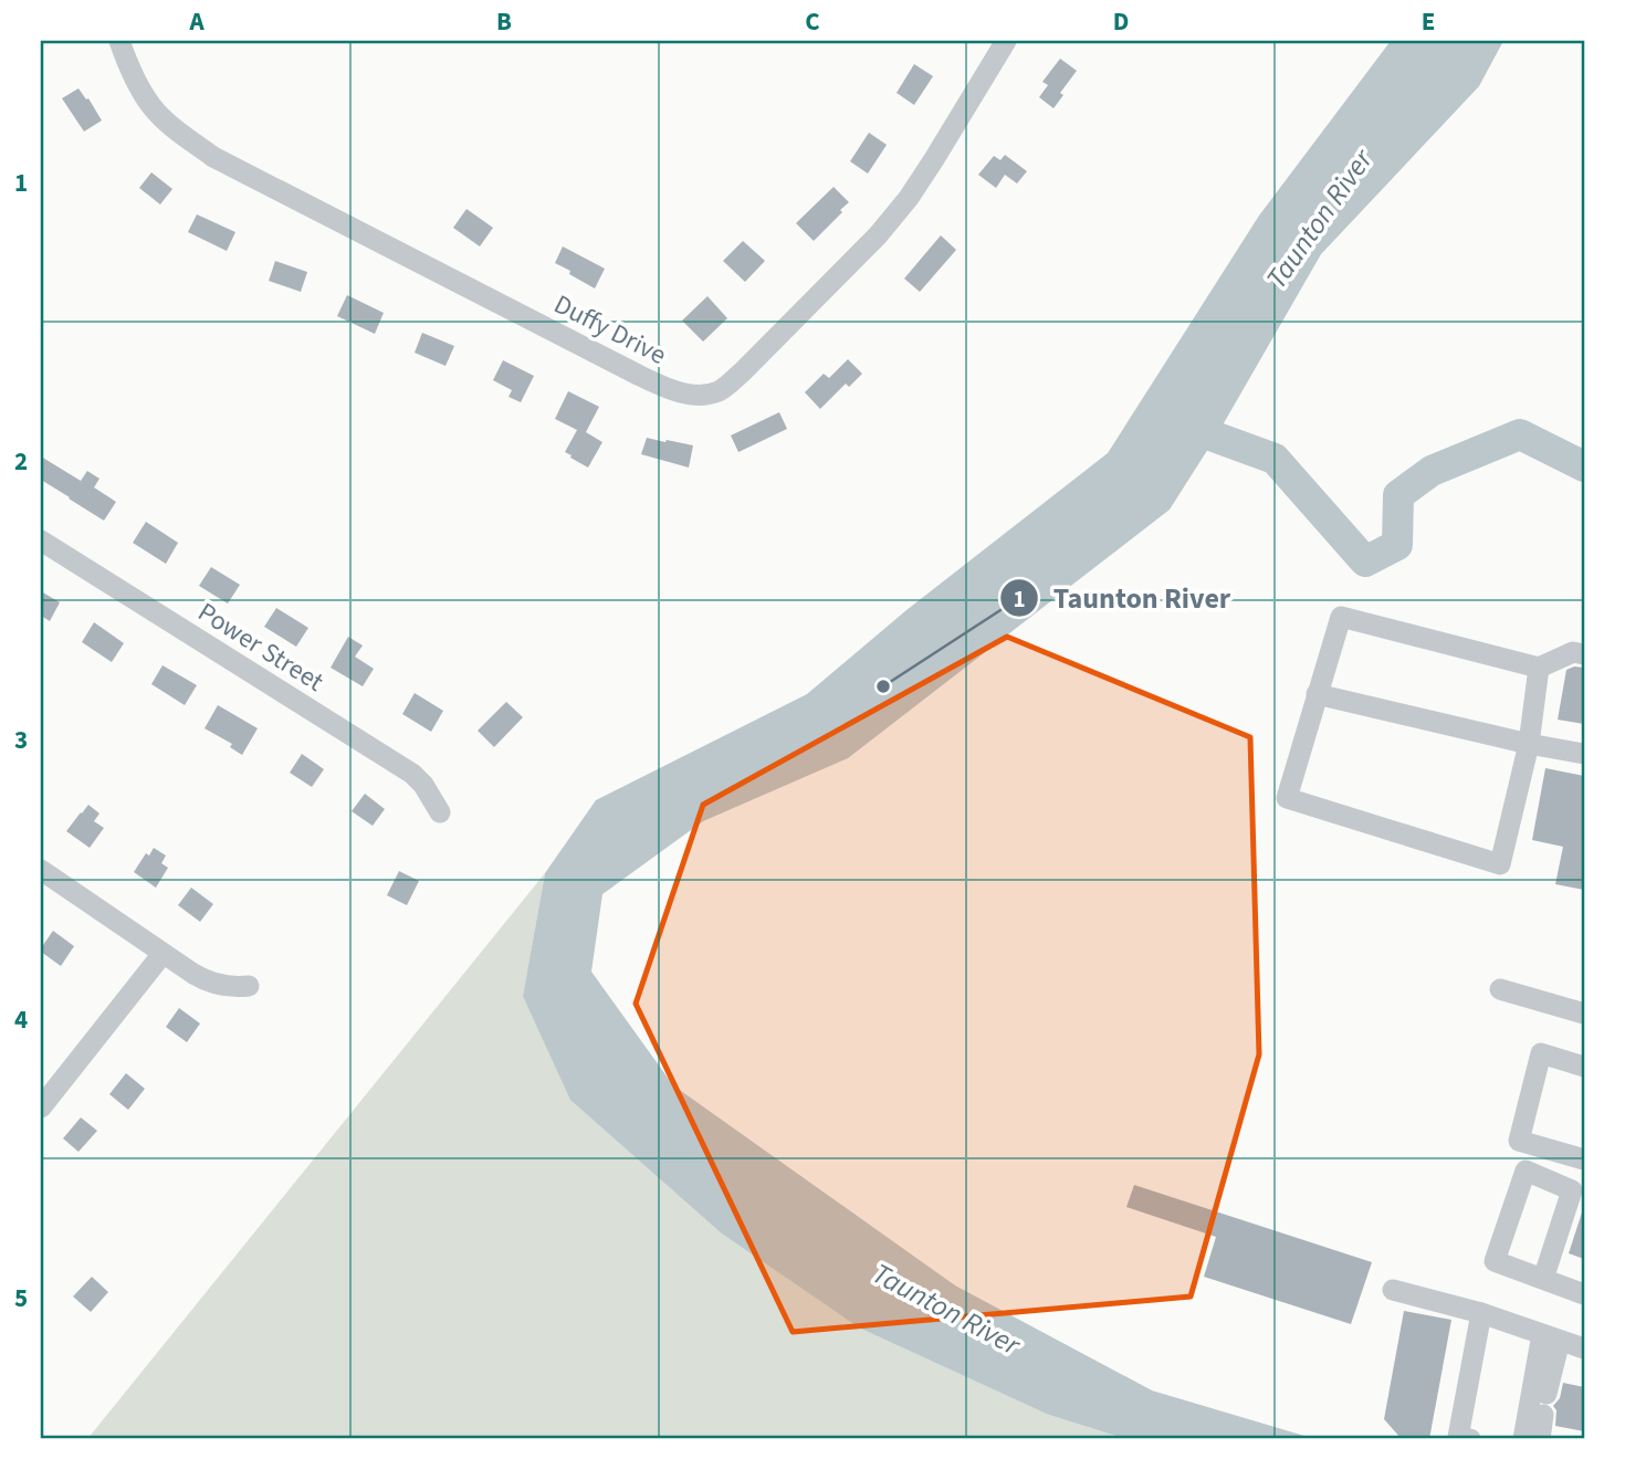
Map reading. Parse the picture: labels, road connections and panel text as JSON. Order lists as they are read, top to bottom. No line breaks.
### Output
{"streets":{"street":["Duffy Drive","Power Street"]},"water":["Taunton River"],"places":["Taunton River"],"grid":{"columns":["A","B","C","D","E"],"rows":["1","2","3","4","5"]}}
